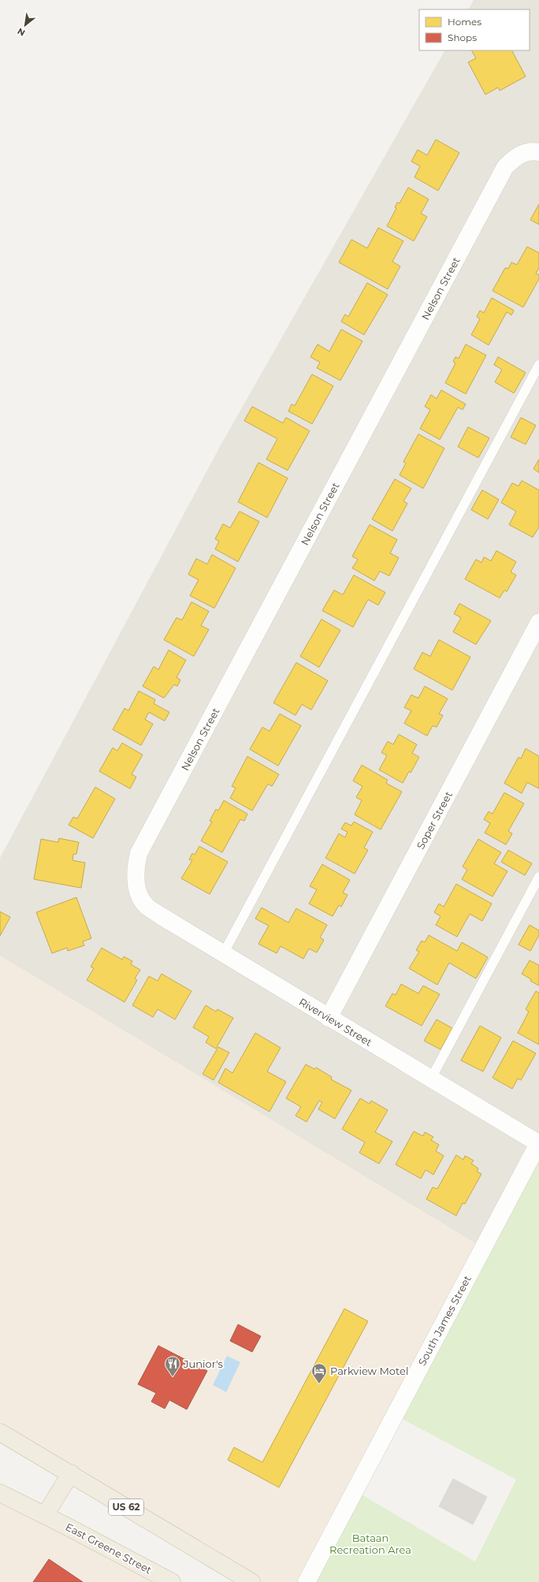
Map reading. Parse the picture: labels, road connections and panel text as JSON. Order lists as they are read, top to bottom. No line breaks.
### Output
{"streets":{"highway":["US 62","East Greene Street"],"street":["Nelson Street","Soper Street","Riverview Street","South James Street"]},"crossings":[["Nelson Street","Riverview Street"],["Soper Street","Riverview Street"],["Riverview Street","South James Street"]],"parks":["Bataan Recreation Area"],"places":{"restaurant":["Junior's"],"hotel":["Parkview Motel"]},"legend":["Homes","Shops"],"north":"bottom left"}
